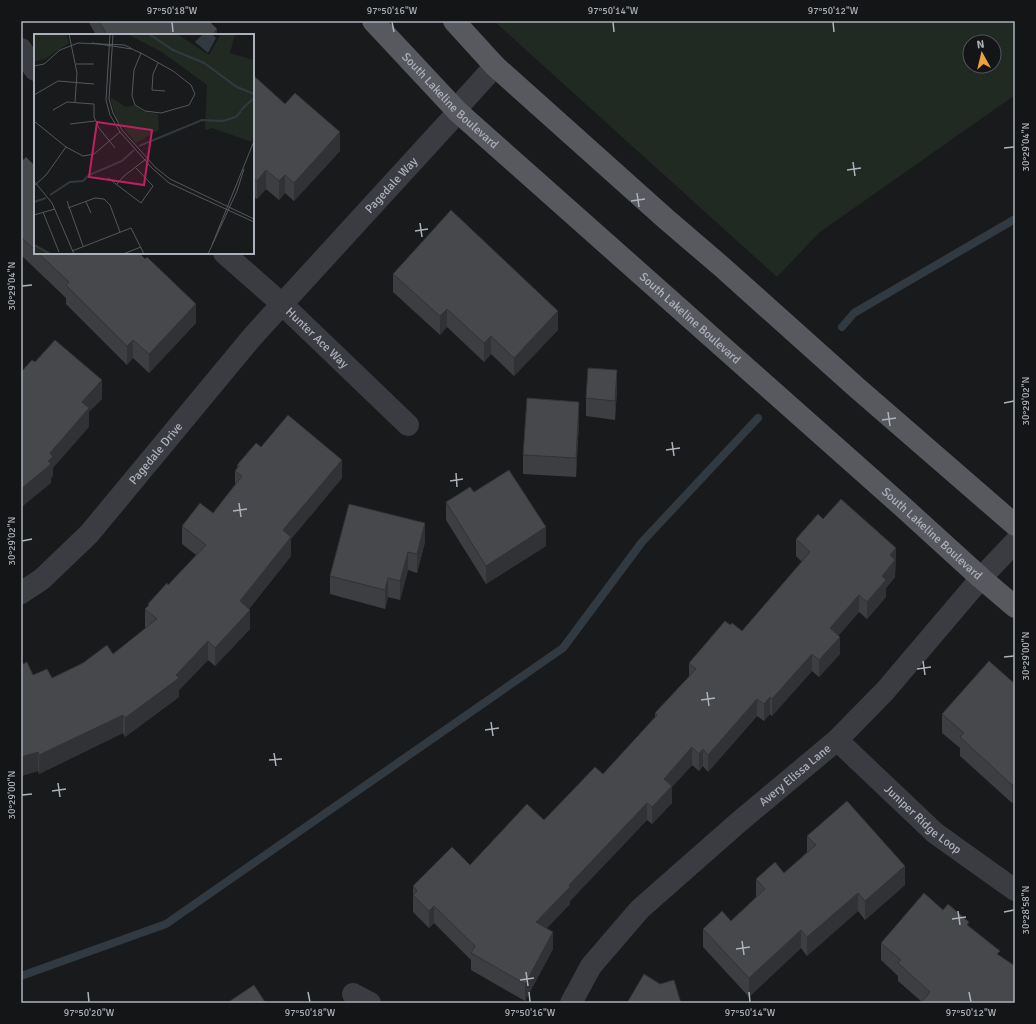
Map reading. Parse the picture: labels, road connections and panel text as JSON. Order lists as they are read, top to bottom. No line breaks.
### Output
{"streets":{"main road":["South Lakeline Boulevard"],"street":["Pagedale Way","Hunter Ace Way","Pagedale Drive","Avery Elissa Lane","Juniper Ridge Loop"]},"crossings":[["South Lakeline Boulevard","Pagedale Way"],["South Lakeline Boulevard","Avery Elissa Lane"],["Pagedale Way","Hunter Ace Way"],["Pagedale Way","Pagedale Drive"],["Hunter Ace Way","Pagedale Drive"],["Avery Elissa Lane","Juniper Ridge Loop"]],"north":"top","coordinates":["97°50'18\"W","97°50'16\"W","97°50'14\"W","97°50'12\"W","30°29'04\"N","30°29'02\"N","30°29'00\"N","30°28'58\"N","97°50'20\"W"]}
